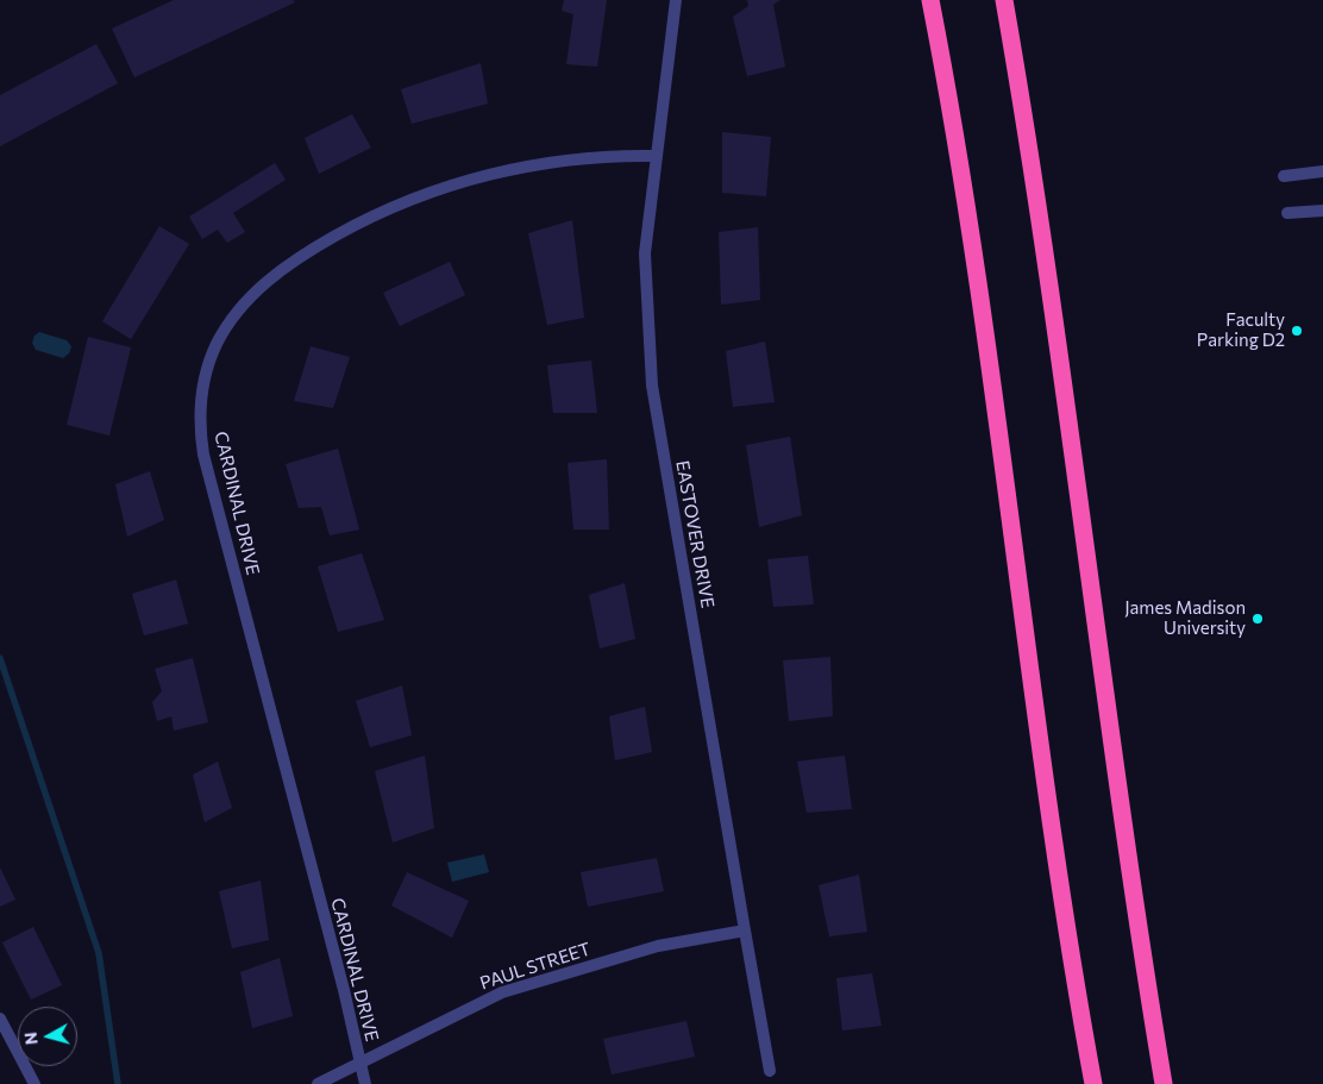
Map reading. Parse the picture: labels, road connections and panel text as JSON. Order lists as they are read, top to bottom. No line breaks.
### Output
{"streets":{"street":["CARDINAL DRIVE","EASTOVER DRIVE","PAUL STREET"]},"crossings":[["CARDINAL DRIVE","EASTOVER DRIVE"],["CARDINAL DRIVE","PAUL STREET"],["EASTOVER DRIVE","PAUL STREET"]],"places":["Faculty Parking D2","James Madison University"],"north":"left"}
